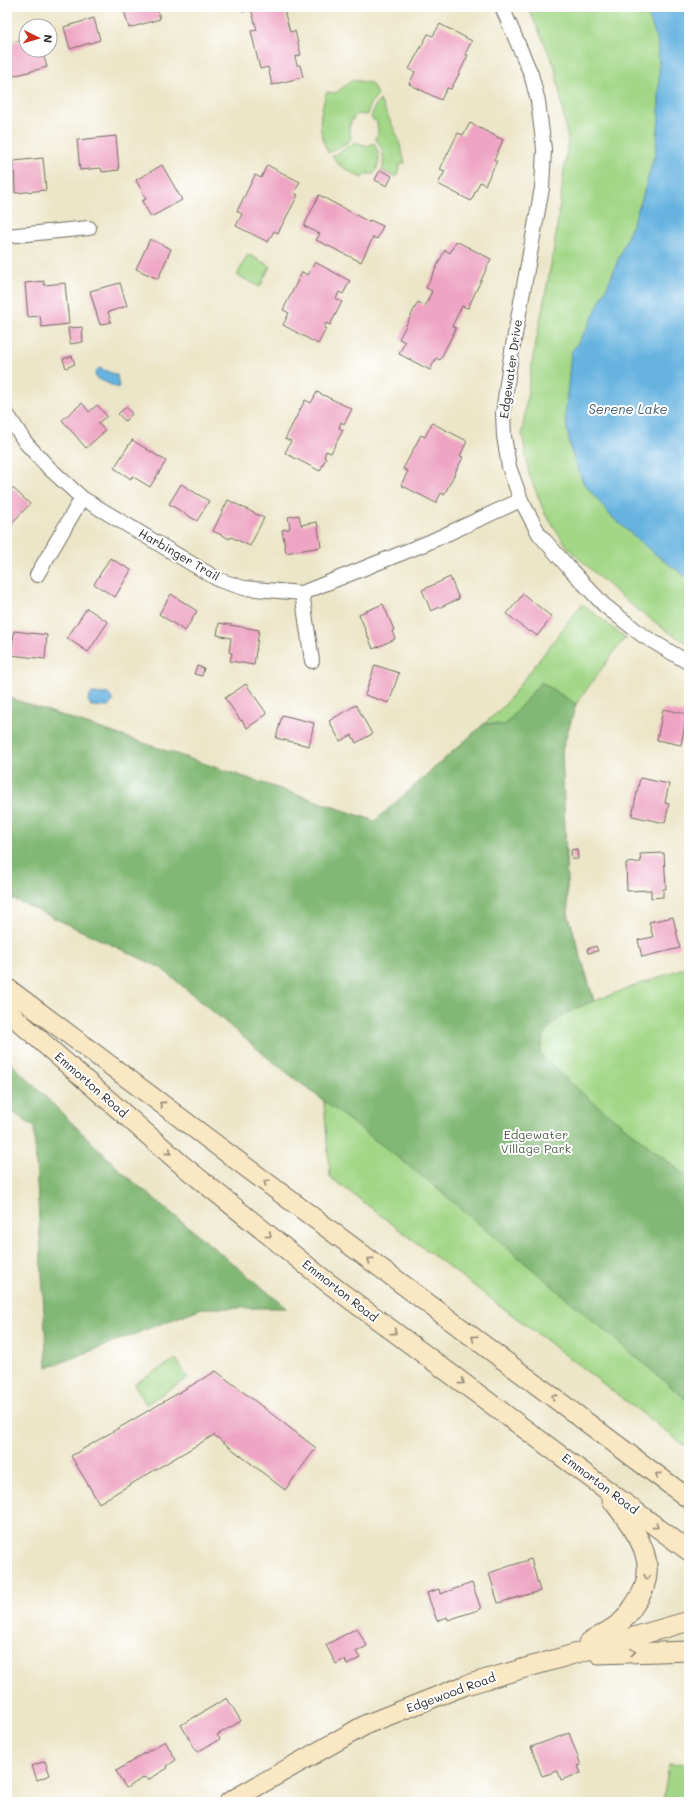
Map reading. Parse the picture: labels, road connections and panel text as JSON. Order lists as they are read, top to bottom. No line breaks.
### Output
{"streets":{"main road":["Emmorton Road","Edgewood Road"],"street":["Edgewater Drive","Harbinger Trail"]},"crossings":[["Edgewater Drive","Harbinger Trail"]],"water":["Serene Lake"],"parks":["Edgewater Village Park"],"north":"right"}
